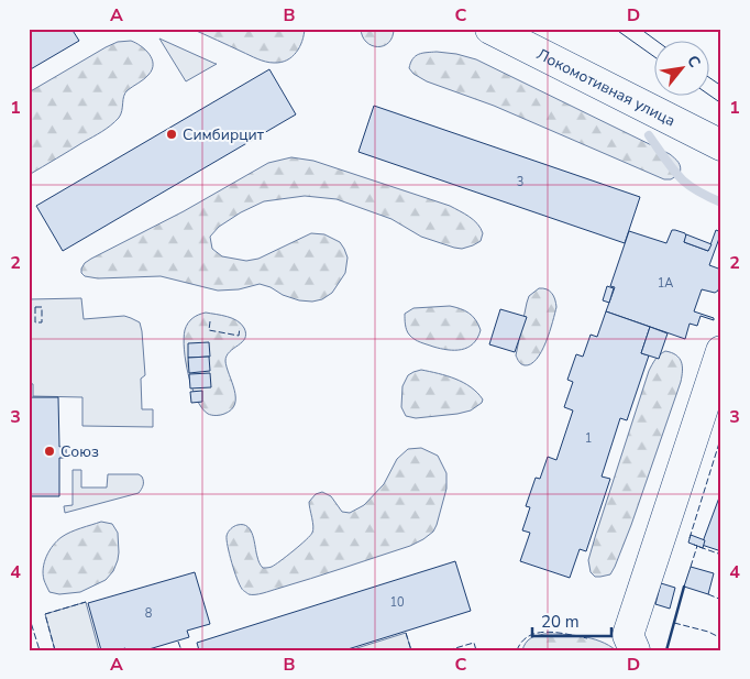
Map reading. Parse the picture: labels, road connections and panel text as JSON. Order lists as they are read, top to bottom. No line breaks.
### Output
{"streets":{"street":["Локомотивная улица"]},"places":["Симбирцит","Союз"],"house_numbers":["3","1А","1","10","8"],"scale_bar":"20 m","north":"top right","grid":{"columns":["A","B","C","D"],"rows":["1","2","3","4"]}}
